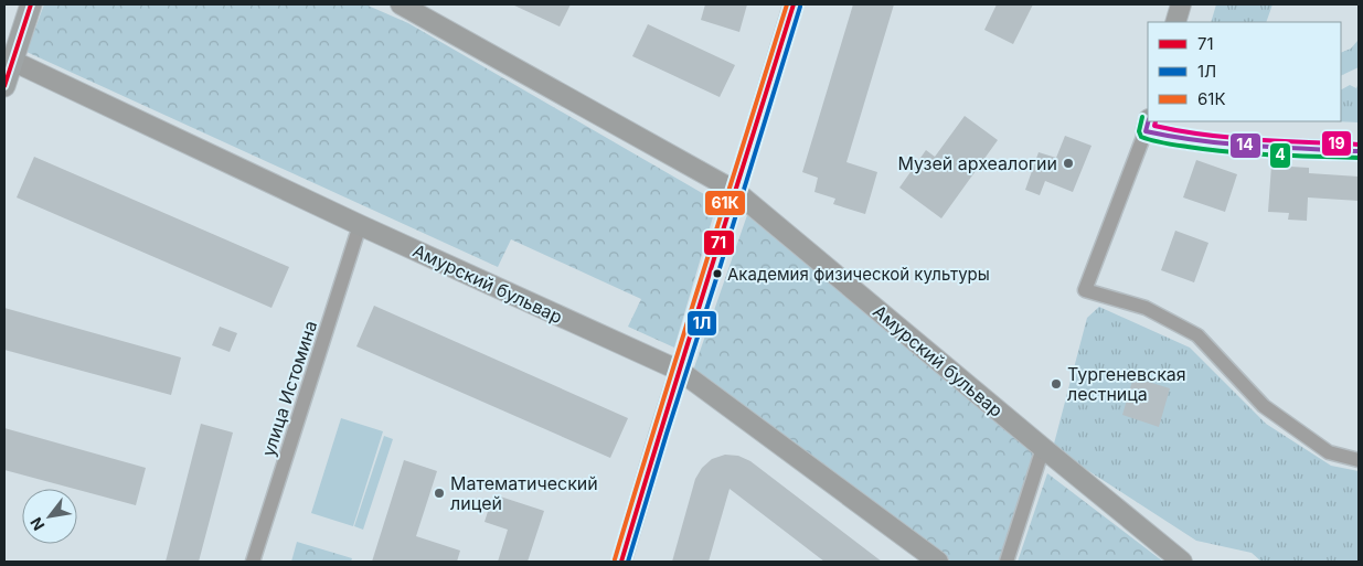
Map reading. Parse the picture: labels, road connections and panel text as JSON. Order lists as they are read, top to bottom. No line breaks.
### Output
{"streets":{"street":["Амурский бульвар","улица Истомина"]},"crossings":[["Амурский бульвар","улица Истомина"]],"places":["Музей археалогии","Академия физической культуры","Тургеневская лестница","Математический лицей"],"lines":["transit line 71","transit line 61К","transit line 1Л","transit line 4","transit line 14","transit line 19"],"legend":["71","1Л","61К"],"north":"bottom left"}
